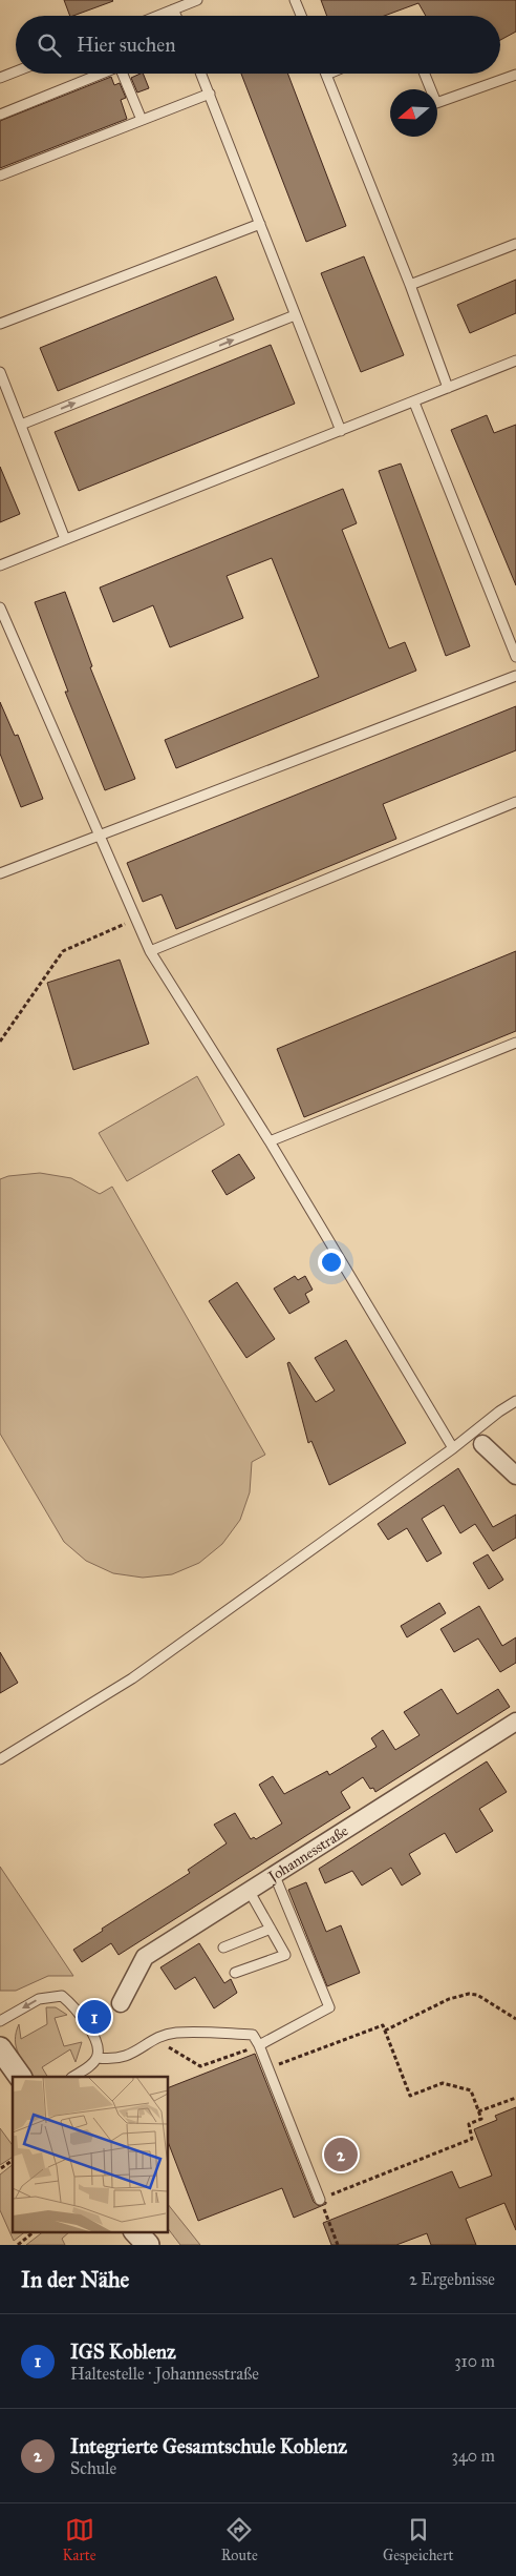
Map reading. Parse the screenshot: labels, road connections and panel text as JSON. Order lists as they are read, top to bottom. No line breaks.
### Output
{"streets":{"street":["Johannesstraße"]},"north":"left","page":{"search":"Hier suchen","pins":["1","2"],"heading":["In der Nähe","2 Ergebnisse"],"list":[{"mark":"1","name":"IGS Koblenz","note":"Haltestelle · Johannesstraße","value":"310 m"},{"mark":"2","name":"Integrierte Gesamtschule Koblenz","note":"Schule","value":"340 m"}],"nav":["Karte","Route","Gespeichert"]}}
